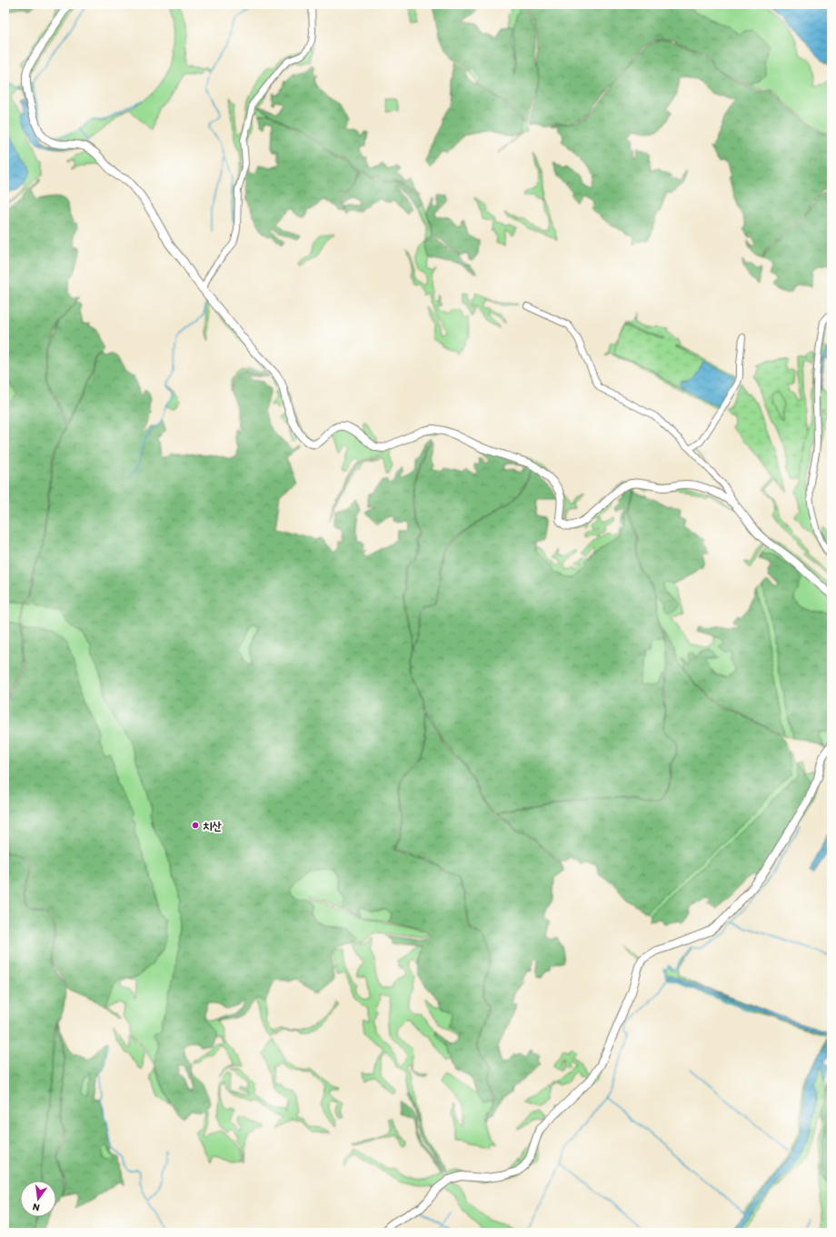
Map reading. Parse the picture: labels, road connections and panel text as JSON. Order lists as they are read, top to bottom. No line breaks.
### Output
{"places":["치산"],"north":"bottom"}
